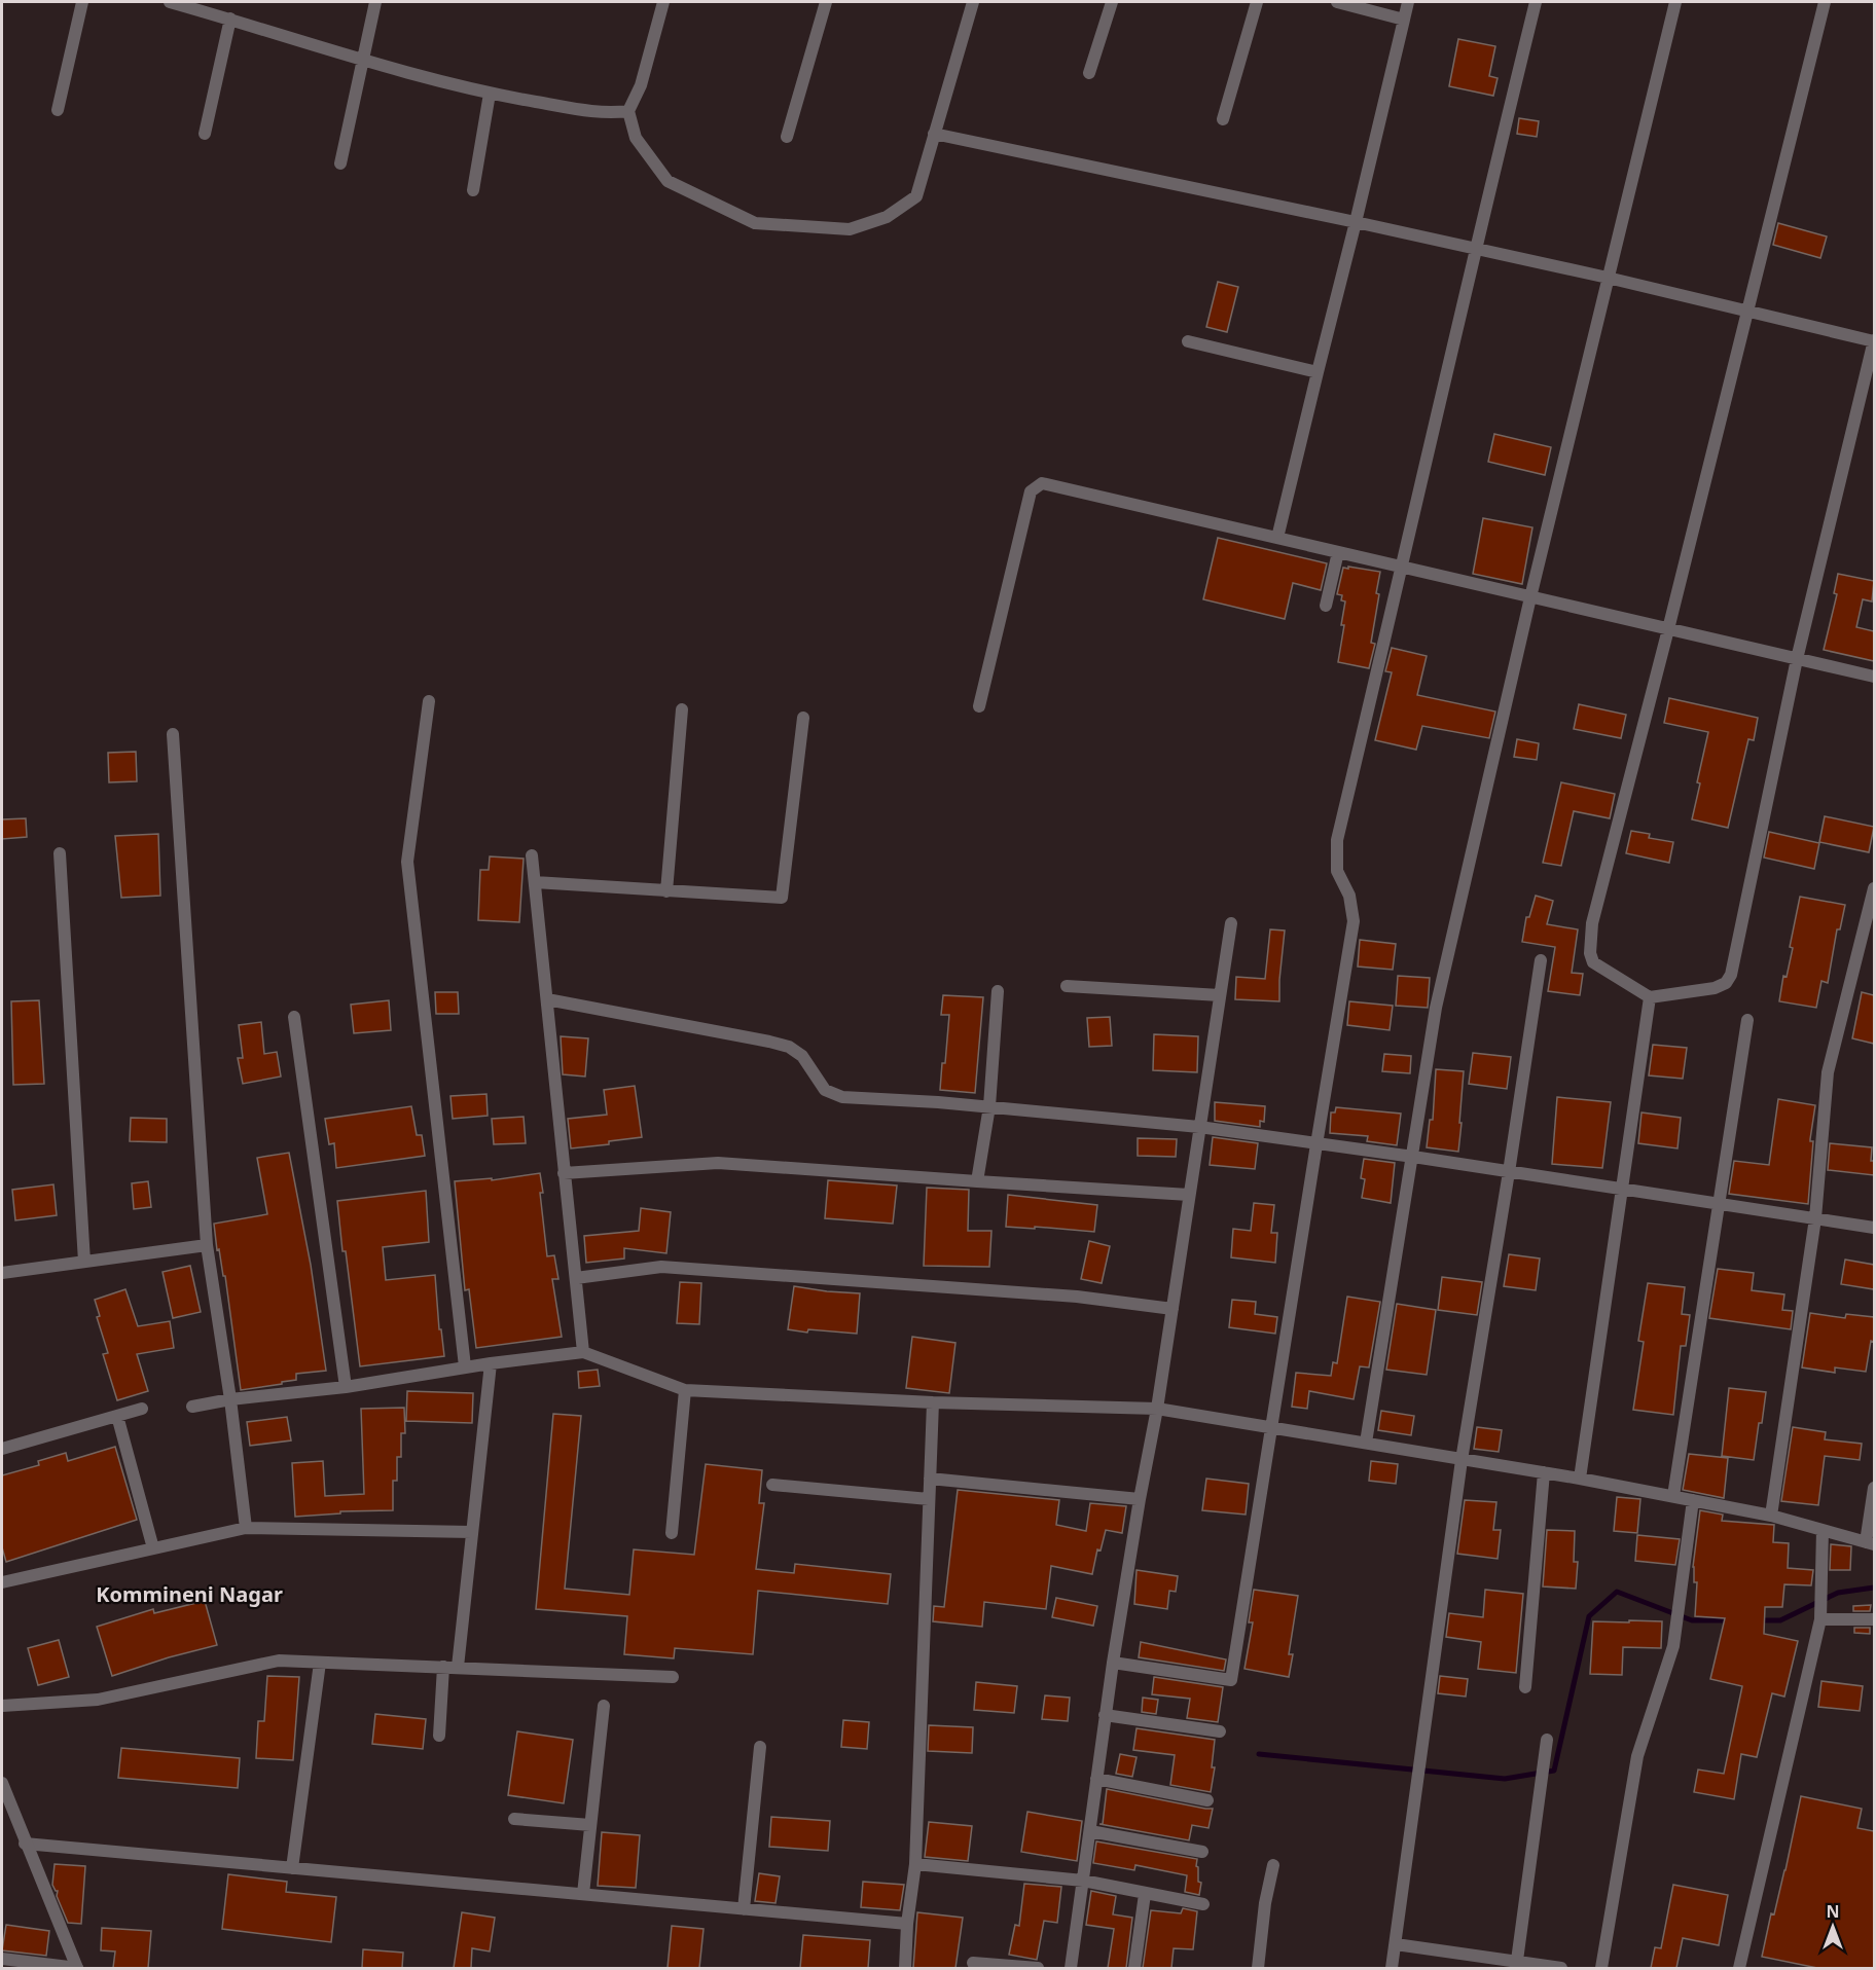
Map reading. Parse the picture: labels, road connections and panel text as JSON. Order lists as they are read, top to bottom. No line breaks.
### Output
{"districts":["Kommineni Nagar"],"north":"top"}
